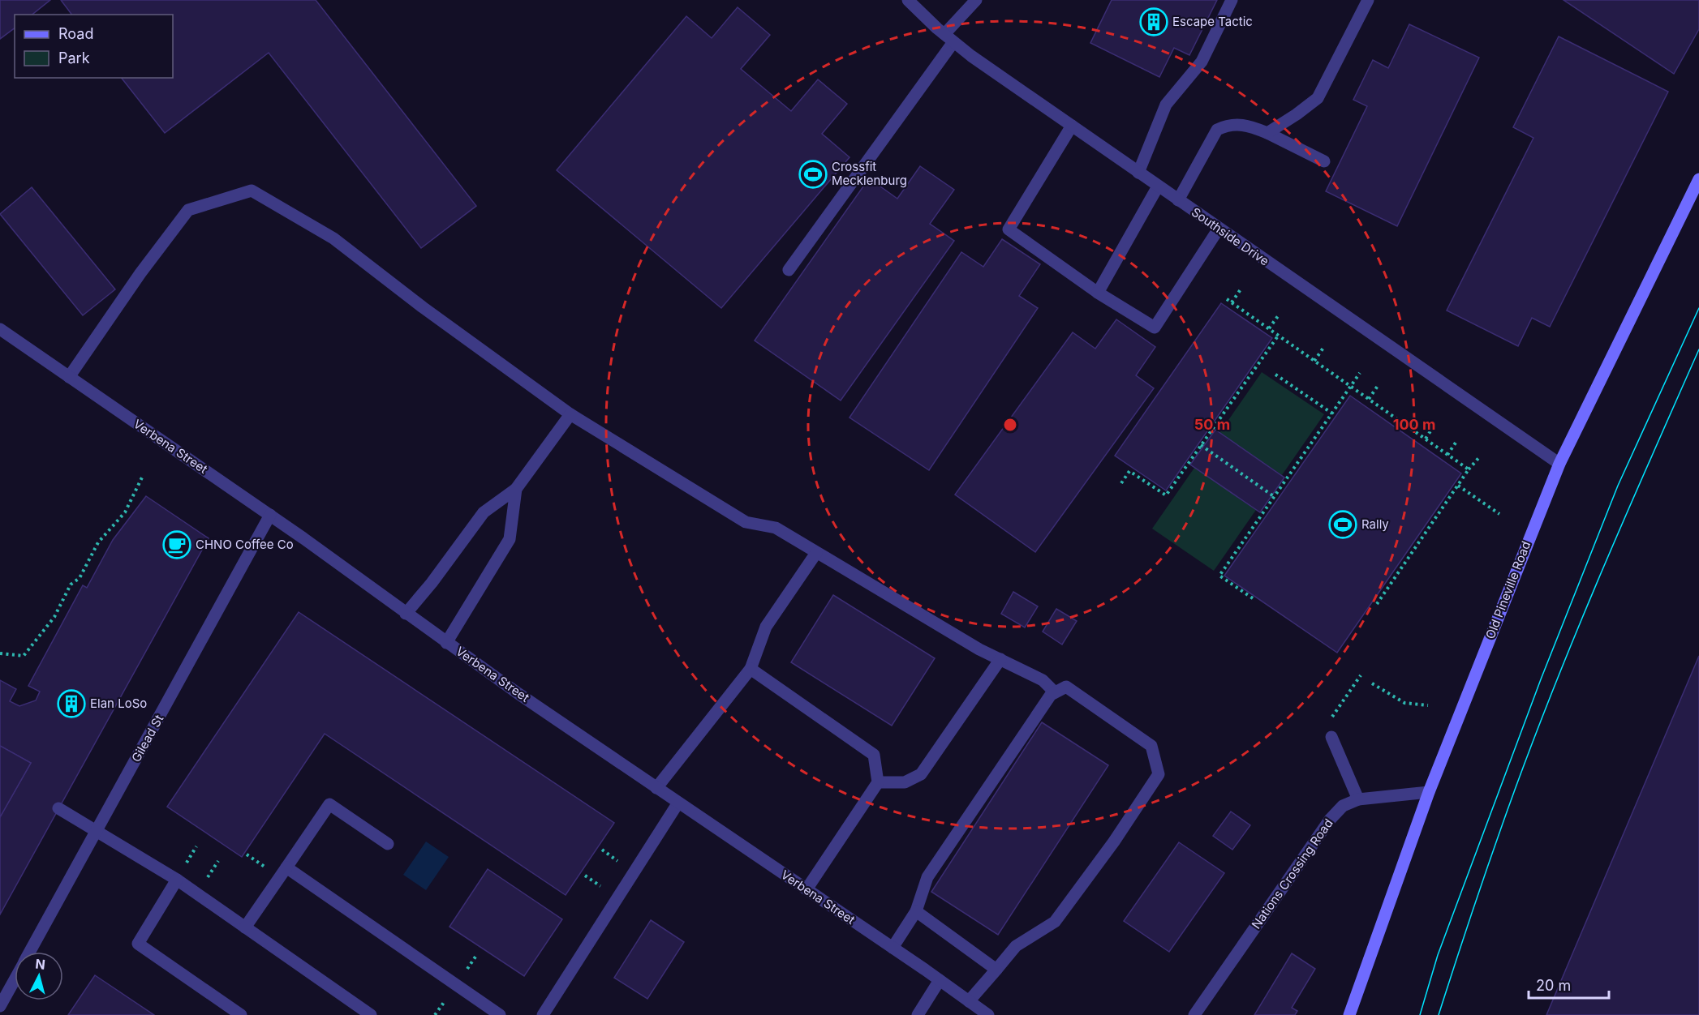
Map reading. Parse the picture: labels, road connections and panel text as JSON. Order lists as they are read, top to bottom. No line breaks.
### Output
{"streets":{"street":["Southside Drive","Verbena Street","Old Pineville Road","Gilead St","Nations Crossing Road"]},"crossings":[["Southside Drive","Old Pineville Road"],["Verbena Street","Gilead St"],["Old Pineville Road","Nations Crossing Road"]],"places":{"building":["Escape Tactic","Elan LoSo"],"sports":["Crossfit Mecklenburg","Rally"],"cafe":["CHNO Coffee Co"]},"legend":["Road","Park"],"scale_bar":"20 m","north":"top","rings":["50 m","100 m"]}
